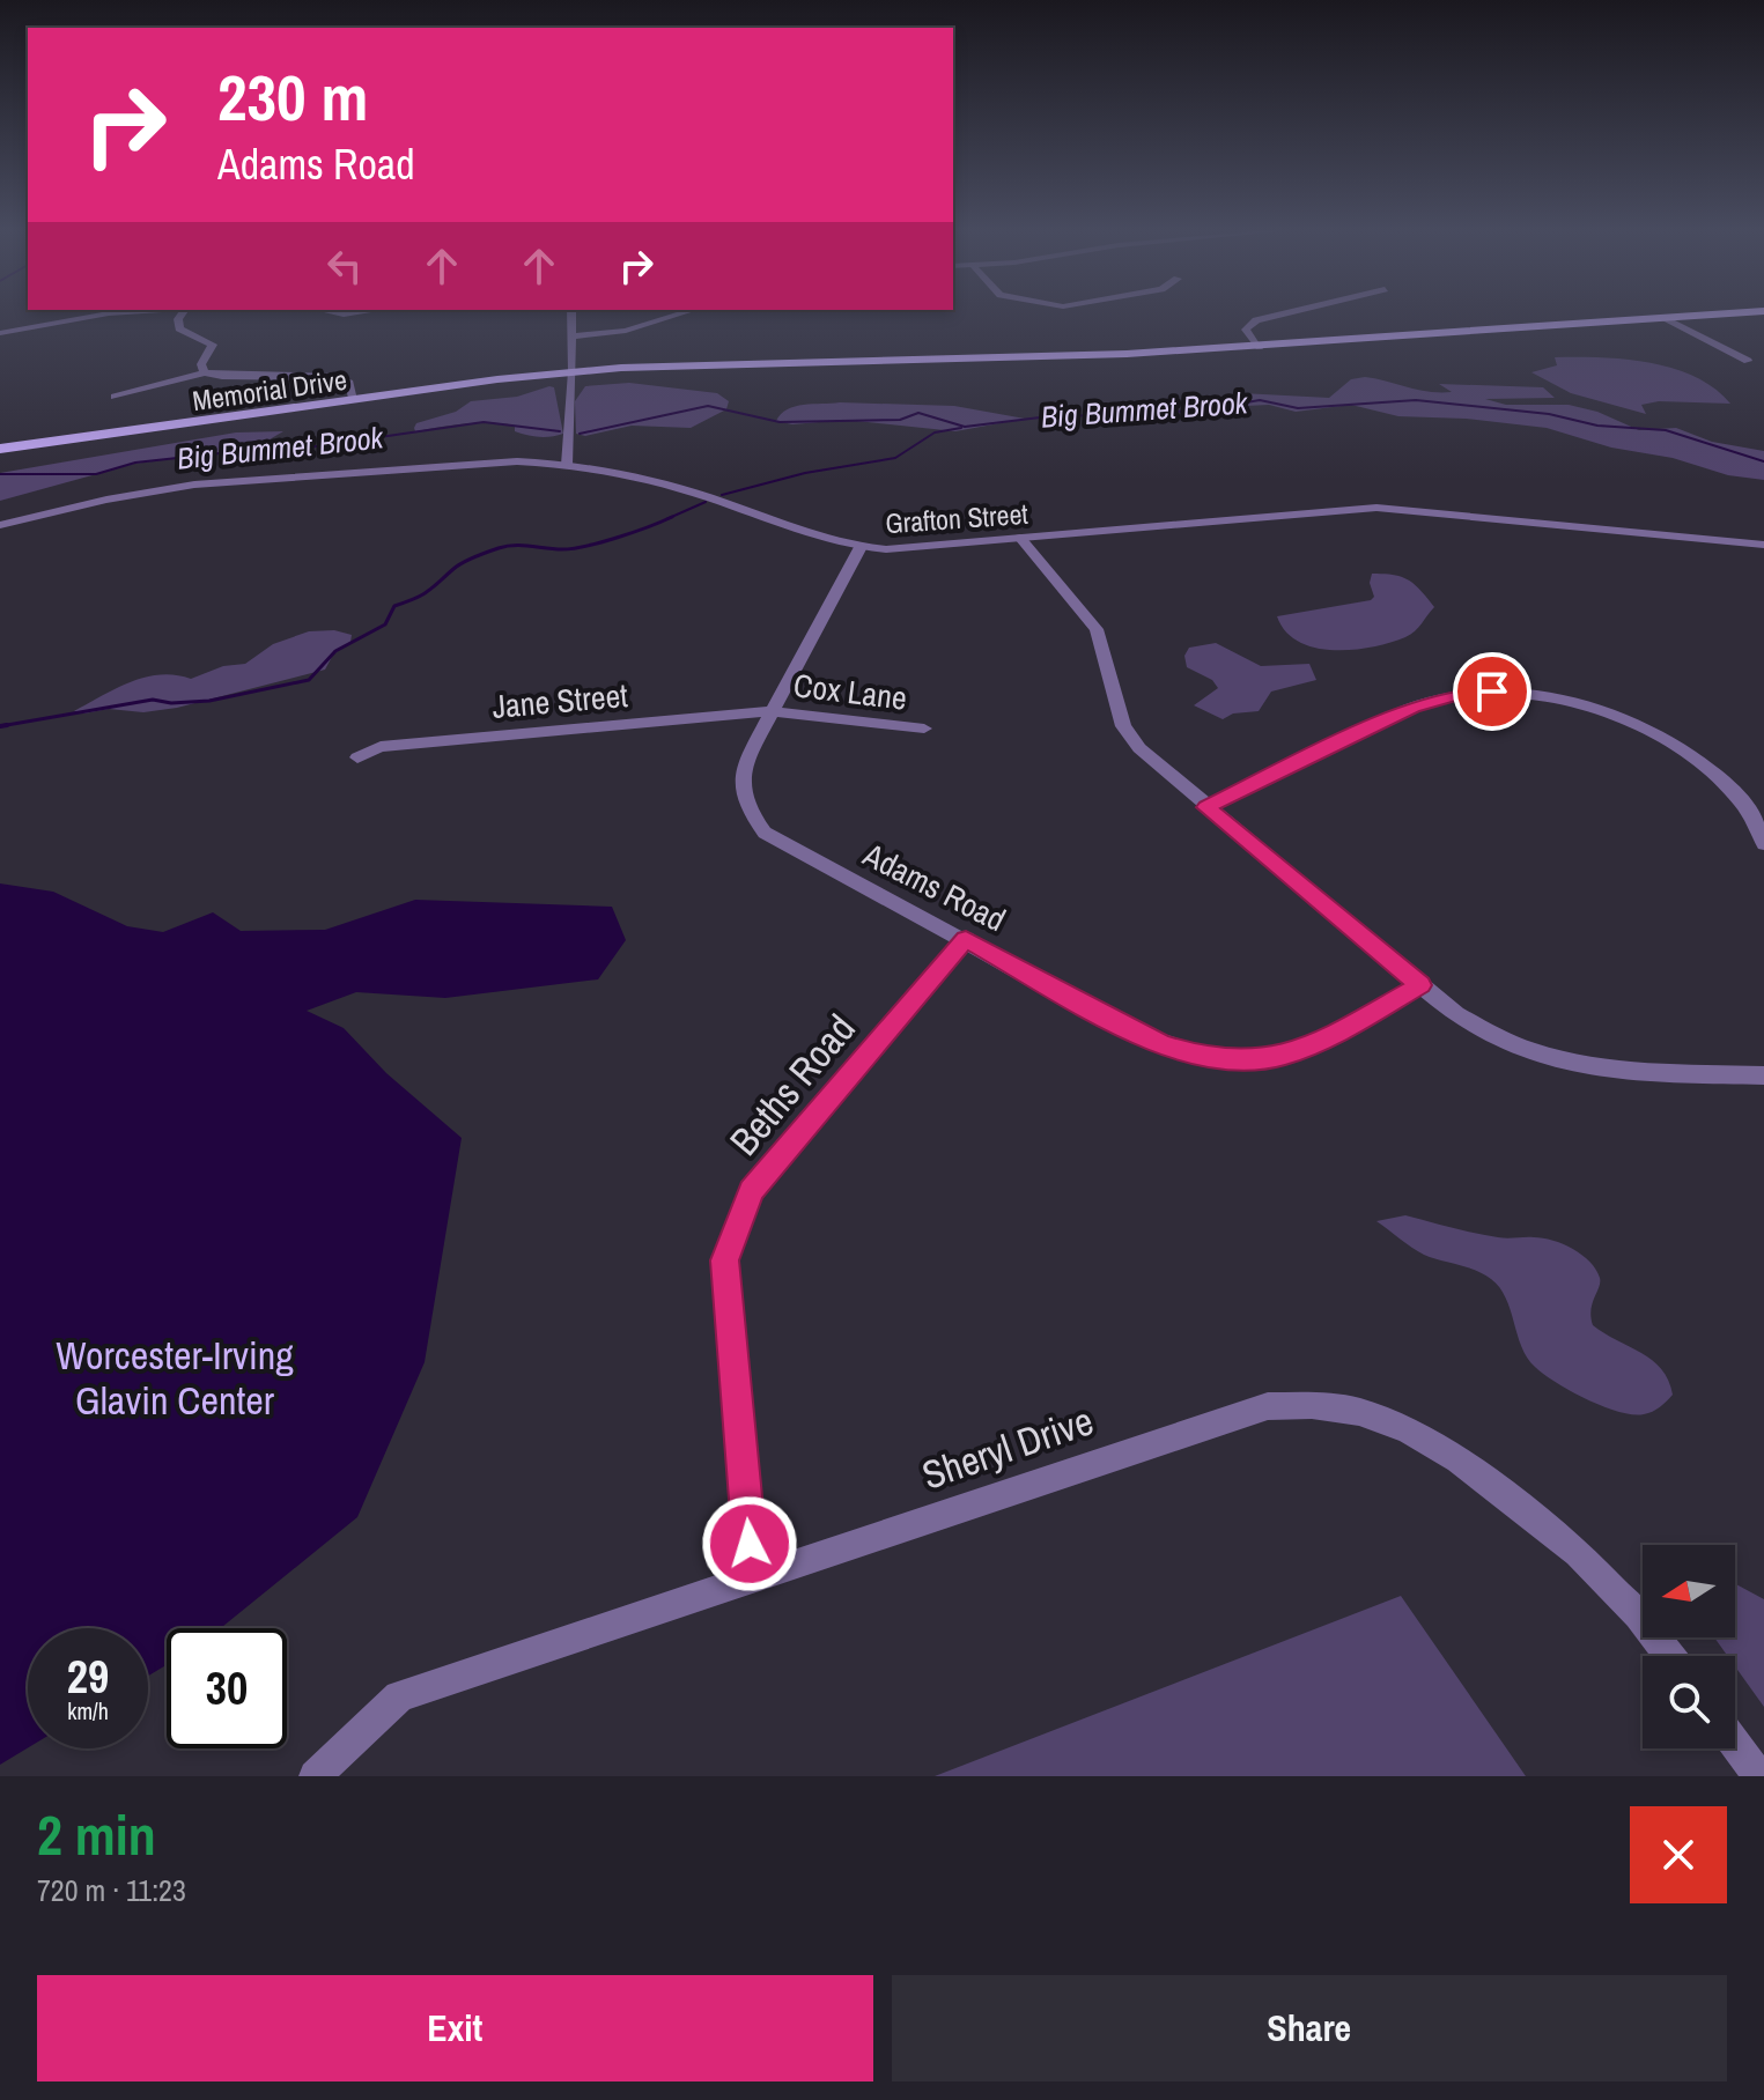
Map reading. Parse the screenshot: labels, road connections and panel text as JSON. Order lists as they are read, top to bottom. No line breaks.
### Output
{"streets":{"main road":["Memorial Drive"],"street":["Grafton Street","Cox Lane","Jane Street","Adams Road","Beths Road","Sheryl Drive"]},"crossings":[["Grafton Street","Adams Road"],["Cox Lane","Jane Street"],["Cox Lane","Adams Road"],["Jane Street","Adams Road"],["Adams Road","Beths Road"],["Beths Road","Sheryl Drive"]],"water":["Big Bummet Brook"],"parks":["Worcester-Irving Glavin Center"],"north":"left","page":{"turn":["230 m","Adams Road"],"speed":"29 km/h","limit":"30","heading":["2 min","720 m · 11:23"],"buttons":["Exit","Share"]}}
